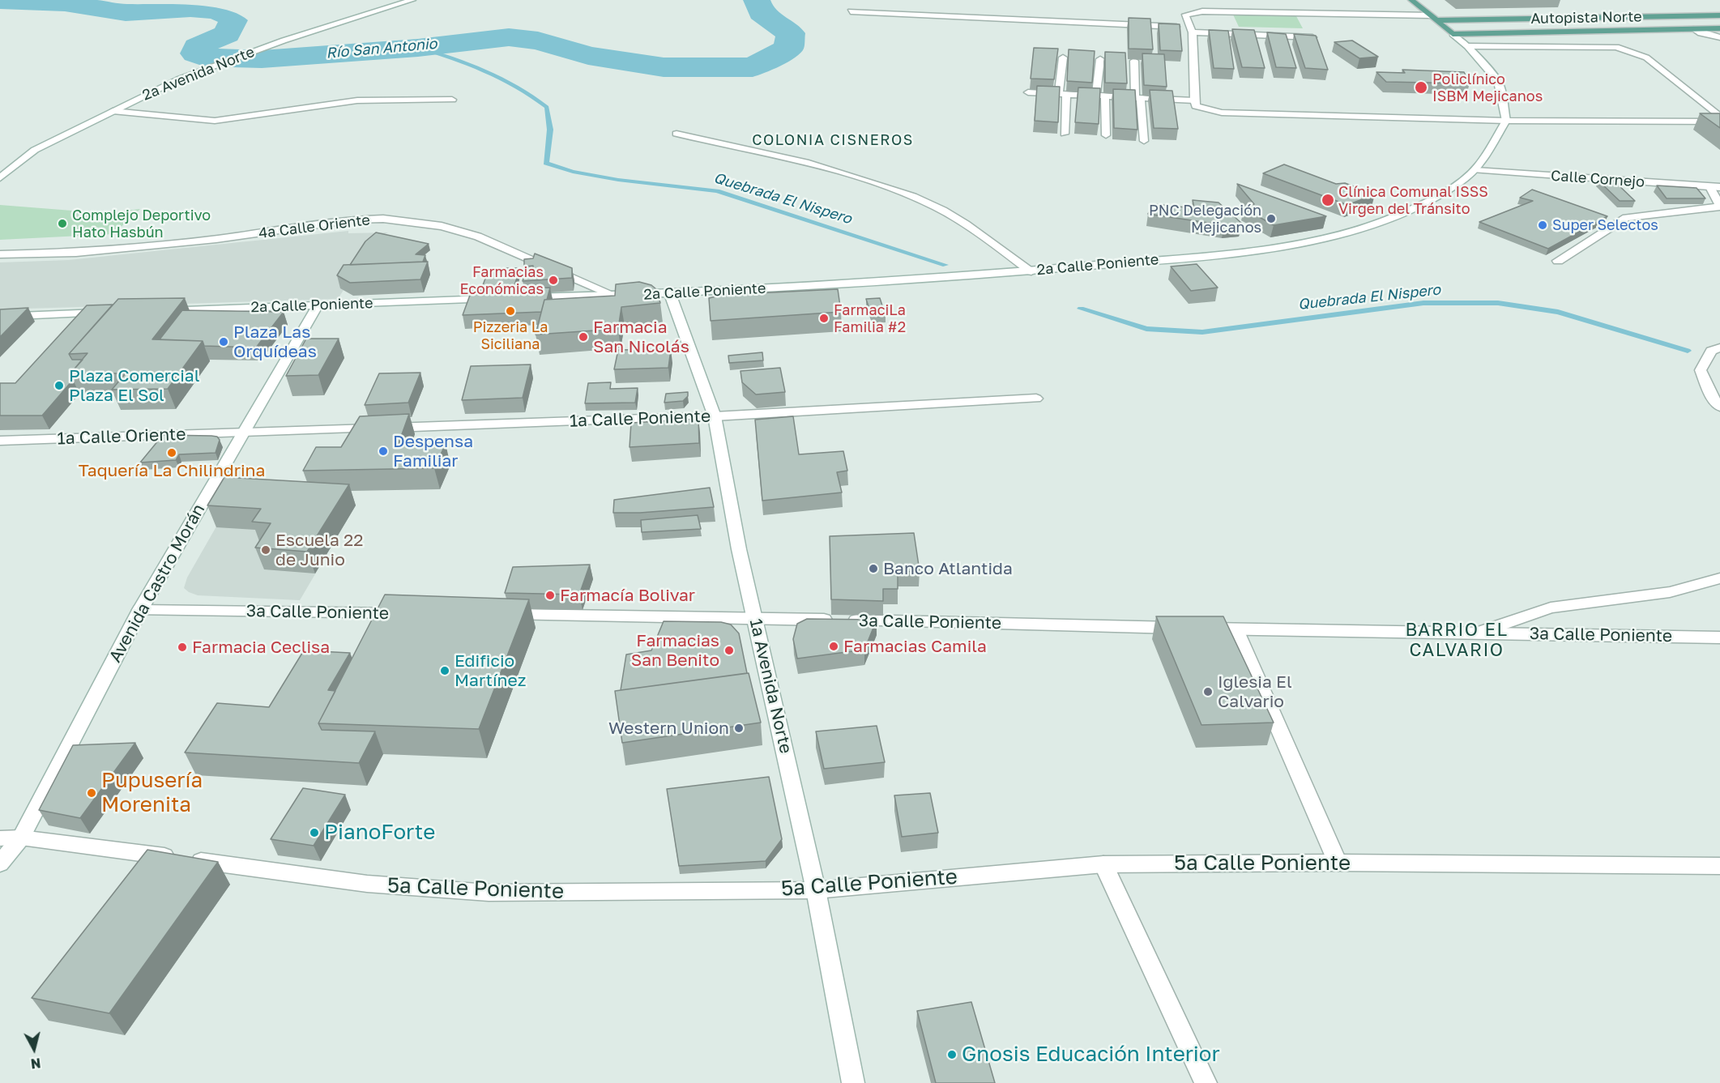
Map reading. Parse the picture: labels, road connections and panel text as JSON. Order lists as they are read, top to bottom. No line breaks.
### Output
{"streets":{"main road":["Autopista Norte"],"street":["2a Avenida Norte","Calle Cornejo","4a Calle Oriente","2a Calle Poniente","1a Calle Poniente","1a Calle Oriente","Avenida Castro Morán","3a Calle Poniente","1a Avenida Norte","5a Calle Poniente"]},"crossings":[["Calle Cornejo","2a Calle Poniente"],["4a Calle Oriente","2a Calle Poniente"],["2a Calle Poniente","Avenida Castro Morán"],["2a Calle Poniente","1a Avenida Norte"],["1a Calle Poniente","1a Calle Oriente"],["1a Calle Poniente","Avenida Castro Morán"],["1a Calle Poniente","1a Avenida Norte"],["1a Calle Oriente","Avenida Castro Morán"],["Avenida Castro Morán","3a Calle Poniente"],["Avenida Castro Morán","5a Calle Poniente"],["3a Calle Poniente","1a Avenida Norte"],["1a Avenida Norte","5a Calle Poniente"]],"districts":["COLONIA CISNEROS","BARRIO EL CALVARIO"],"water":["Río San Antonio","Quebrada El Nispero"],"places":["Policlínico ISBM Mejicanos","Clínica Comunal ISSS Virgen del Tránsito","PNC Delegación Mejicanos","Complejo Deportivo Hato Hasbún","Super Selectos","Farmacias Económicas","Pizzeria La Siciliana","FarmaciLa Familia #2","Farmacia San Nicolás","Plaza Las Orquídeas","Plaza Comercial Plaza El Sol","Despensa Familiar","Taquería La Chilindrina","Escuela 22 de Junio","Banco Atlantida","Farmacía Bolivar","Farmacias Camila","Farmacia Ceclisa","Farmacias San Benito","Edificio Martínez","Iglesia El Calvario","Western Union","Pupusería Morenita","PianoForte","Gnosis Educación Interior"],"north":"bottom"}
